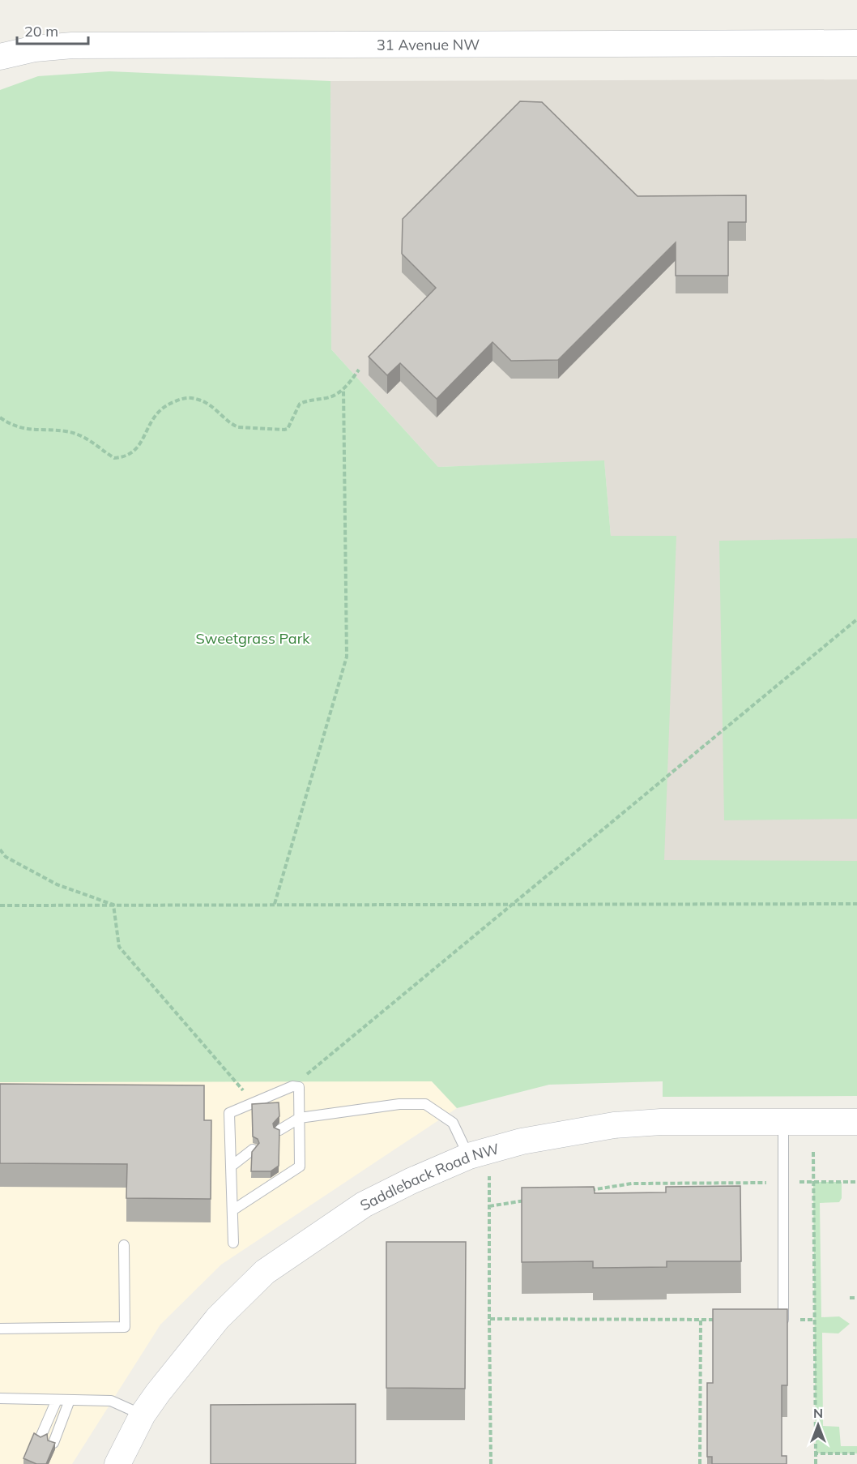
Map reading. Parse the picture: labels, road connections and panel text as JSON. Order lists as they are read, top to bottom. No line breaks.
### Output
{"streets":{"street":["31 Avenue NW","Saddleback Road NW"]},"parks":["Sweetgrass Park"],"scale_bar":"20 m","north":"top"}
